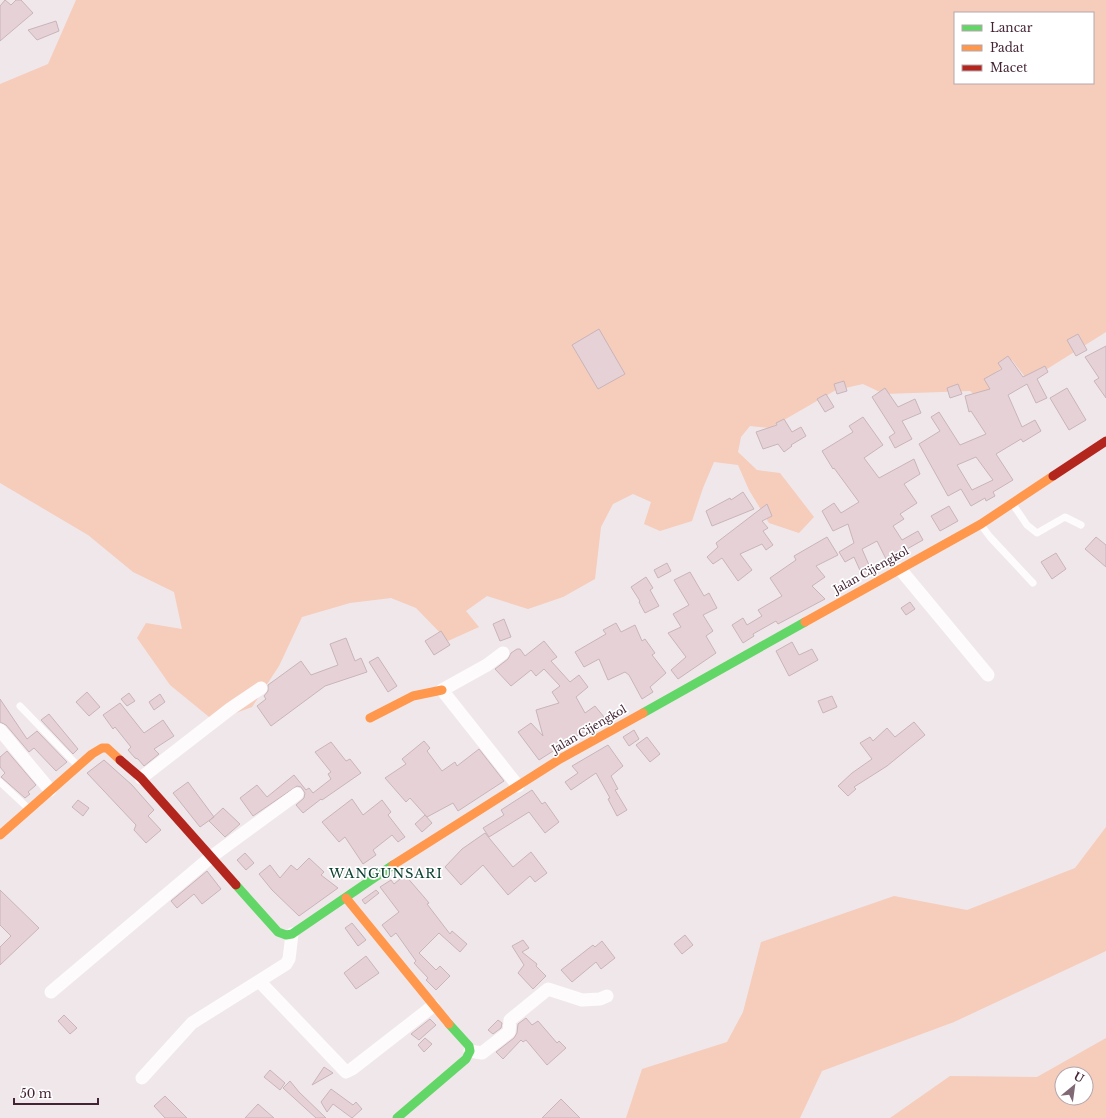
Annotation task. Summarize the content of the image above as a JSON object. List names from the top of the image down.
{
  "streets": {
    "street": ["Jalan Cijengkol"]
  },
  "districts": ["WANGUNSARI"],
  "legend": ["Lancar", "Padat", "Macet"],
  "scale_bar": "50 m",
  "north": "top right"
}
